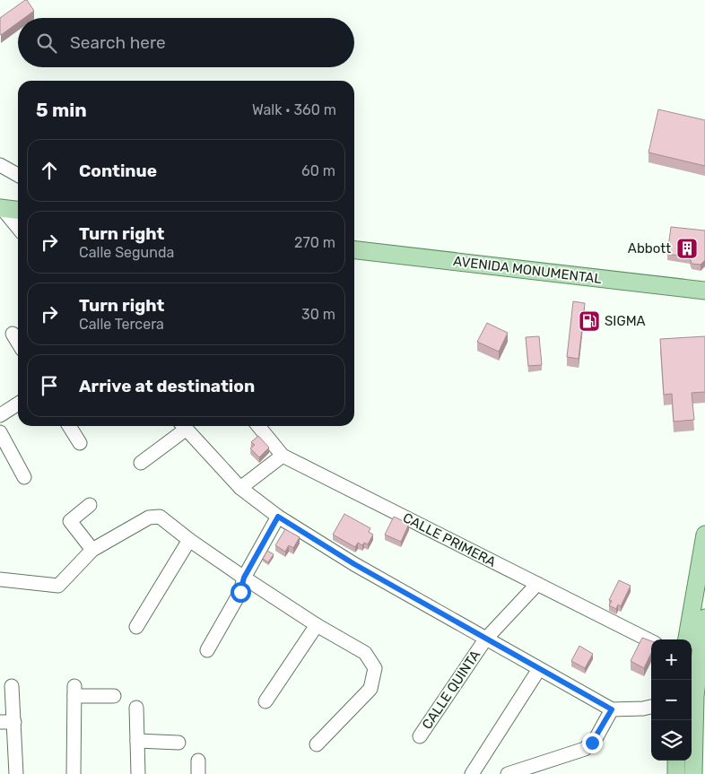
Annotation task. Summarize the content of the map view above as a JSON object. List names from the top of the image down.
{
  "streets": {
    "main road": ["AVENIDA MONUMENTAL"],
    "street": ["CALLE PRIMERA", "CALLE QUINTA"]
  },
  "crossings": [
    ["CALLE PRIMERA", "CALLE QUINTA"]
  ],
  "places": {
    "building": ["Abbott"],
    "fuel station": ["SIGMA"]
  },
  "page": {
    "search": "Search here",
    "heading": ["5 min", "Walk · 360 m"],
    "list": [
      ["Continue", "60 m"],
      ["Turn right", "Calle Segunda", "270 m"],
      ["Turn right", "Calle Tercera", "30 m"],
      "Arrive at destination"
    ],
    "map_buttons": ["+", "−"]
  }
}
